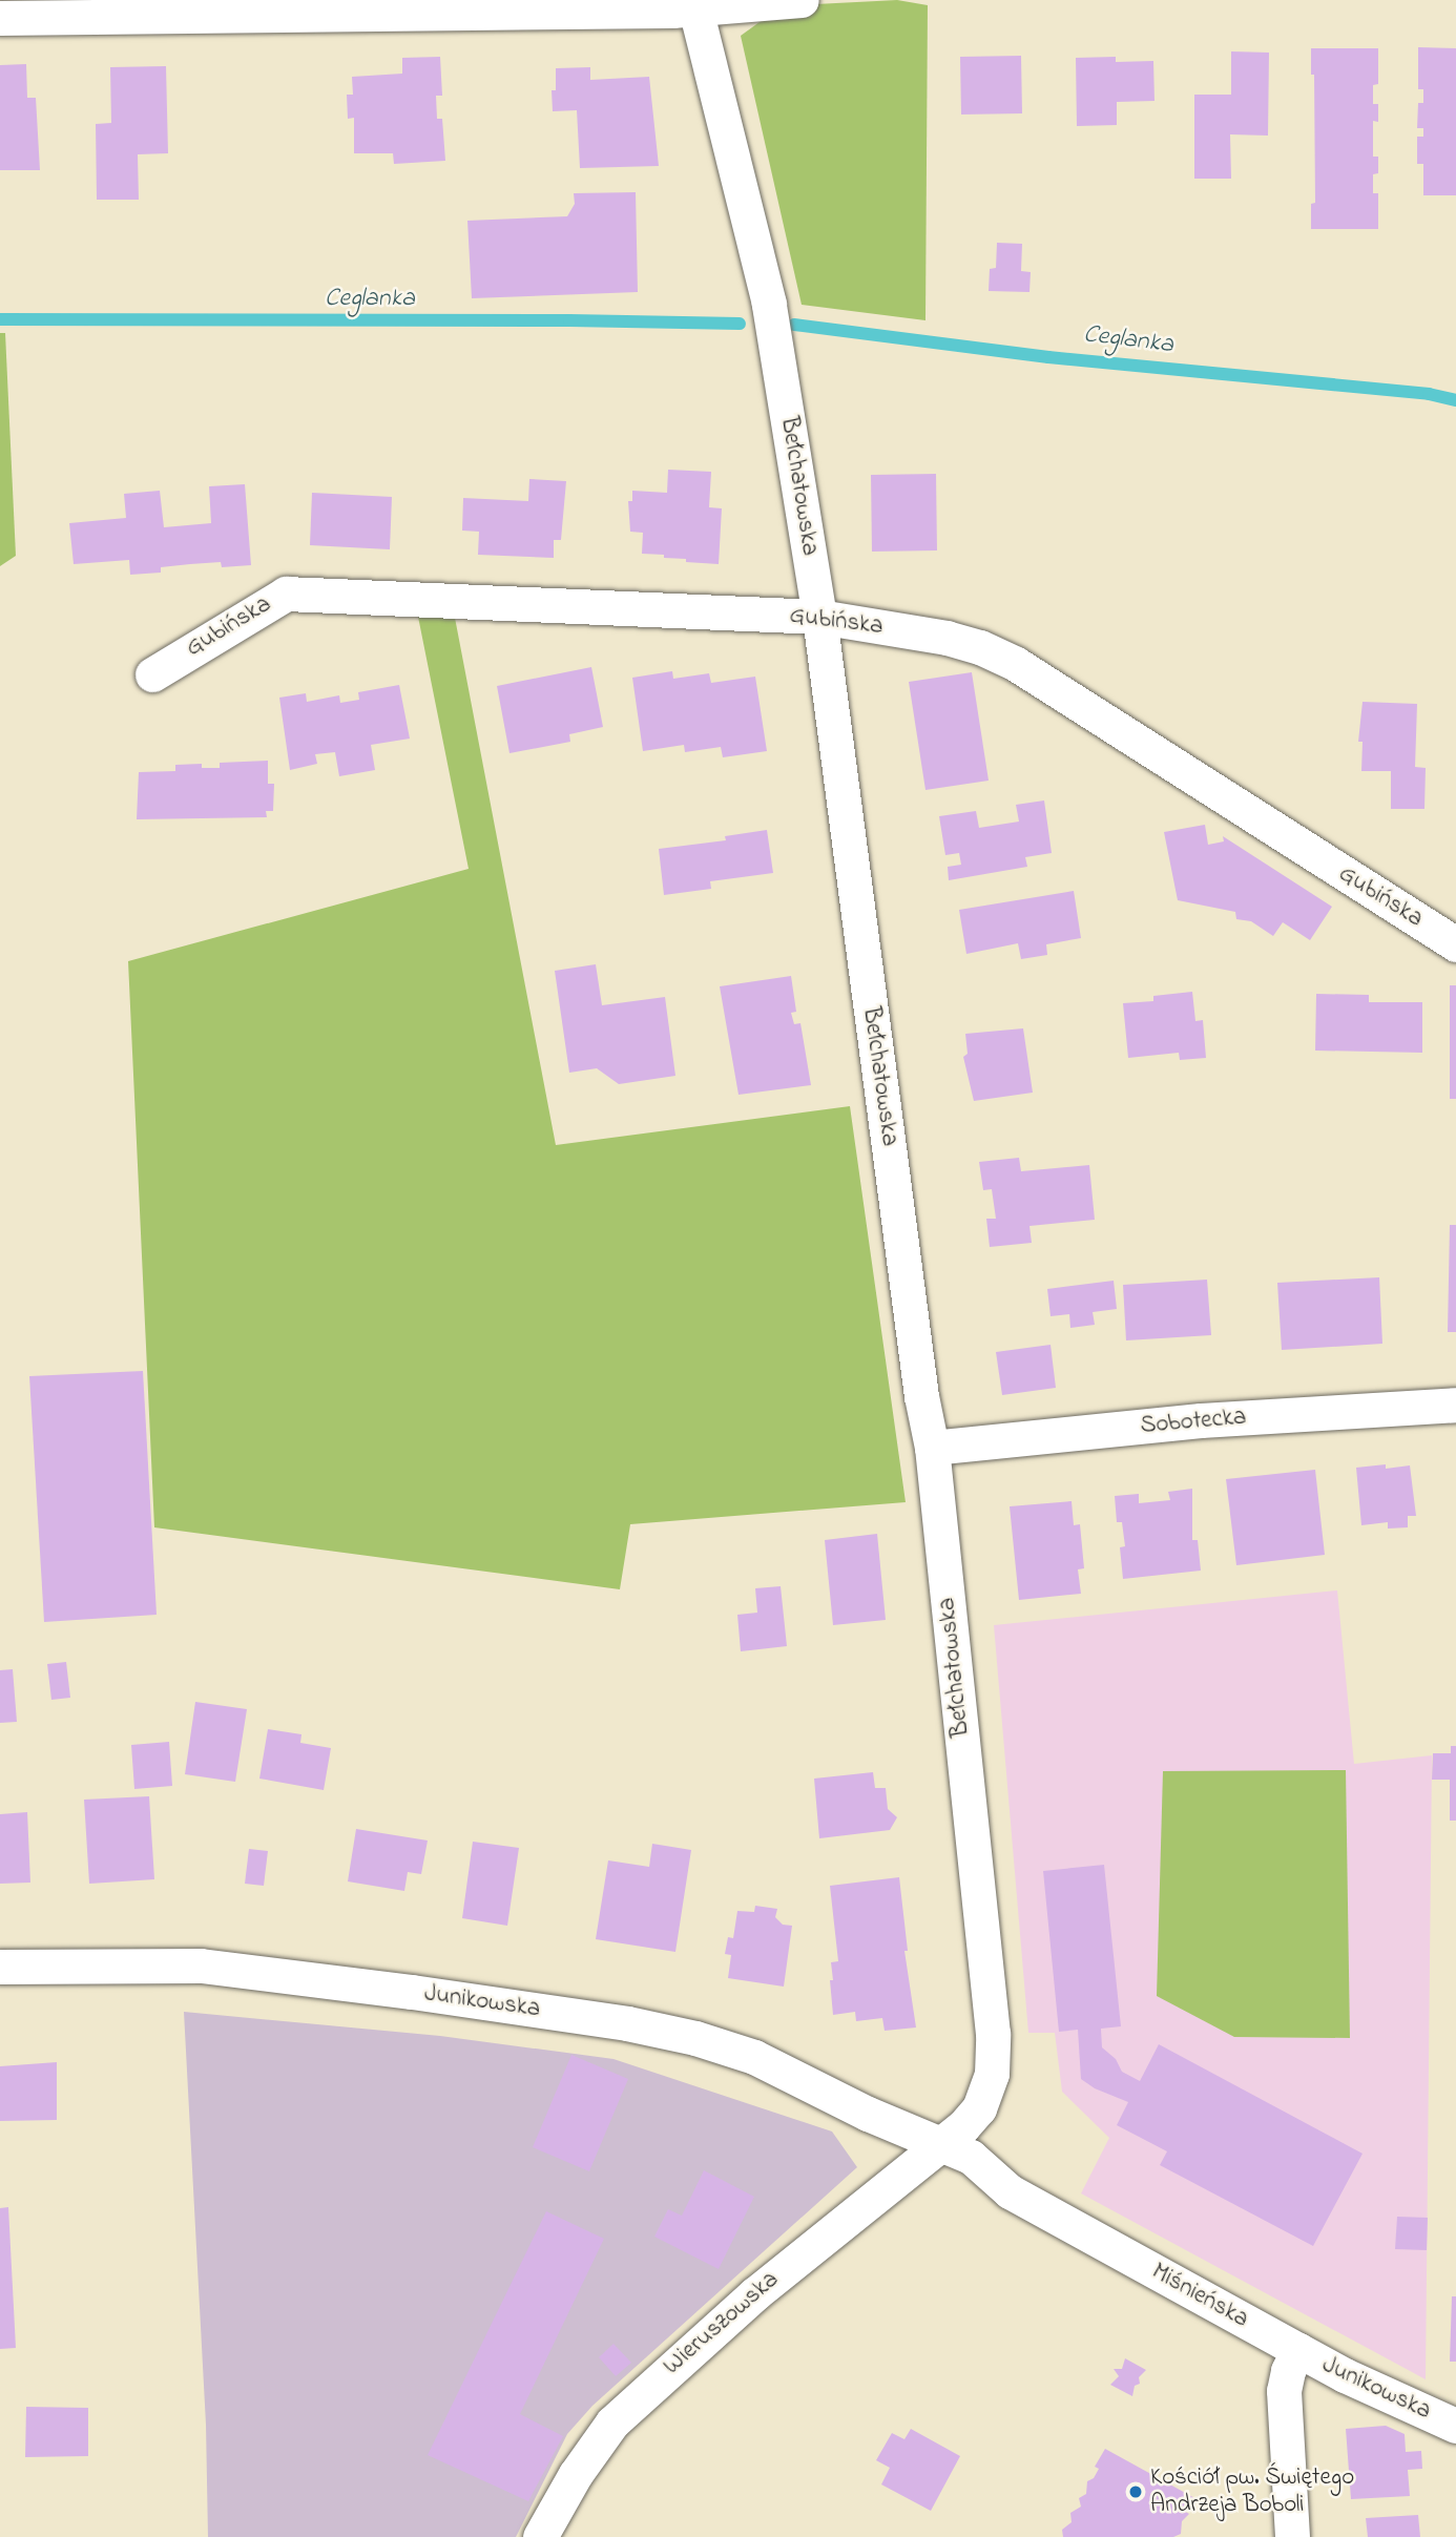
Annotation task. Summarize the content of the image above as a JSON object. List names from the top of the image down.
{
  "streets": {
    "street": [
      "Bełchatowska",
      "Gubińska",
      "Sobotecka",
      "Junikowska",
      "Miśnieńska",
      "Wieruszowska"
    ]
  },
  "crossings": [
    ["Bełchatowska", "Gubińska"],
    ["Bełchatowska", "Sobotecka"],
    ["Bełchatowska", "Junikowska"],
    ["Bełchatowska", "Miśnieńska"],
    ["Bełchatowska", "Wieruszowska"],
    ["Junikowska", "Miśnieńska"],
    ["Junikowska", "Wieruszowska"],
    ["Miśnieńska", "Wieruszowska"]
  ],
  "water": ["Ceglanka"],
  "places": ["Kościół pw. Świętego Andrzeja Boboli"]
}
